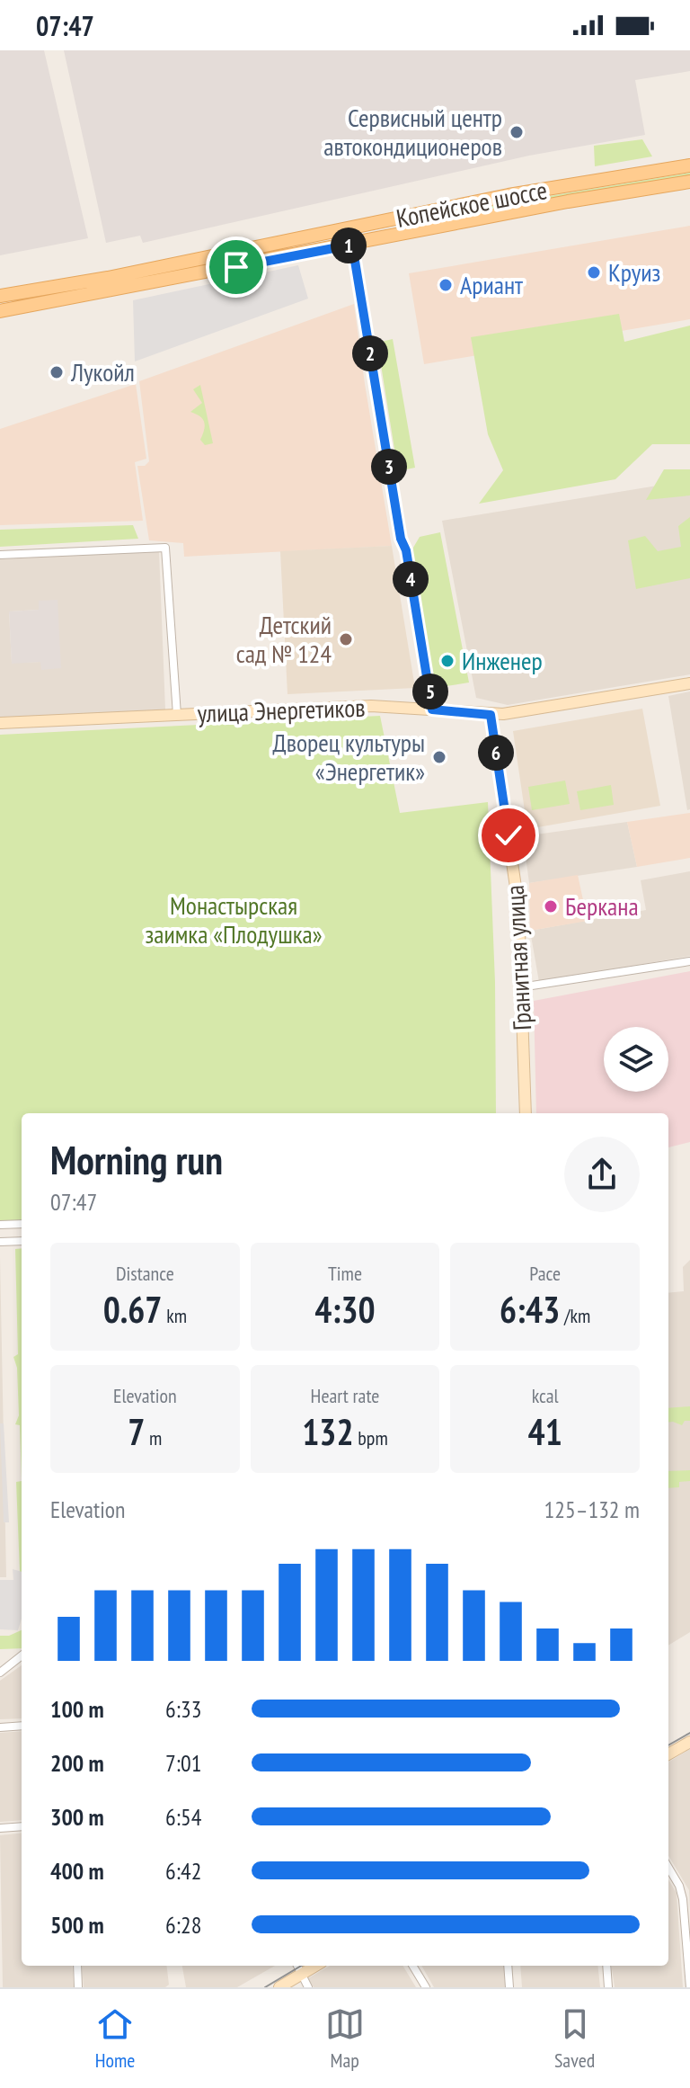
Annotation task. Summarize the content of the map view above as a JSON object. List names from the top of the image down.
{
  "streets": {
    "main road": ["Копейское шоссе"],
    "street": ["улица Энергетиков", "Гранитная улица"]
  },
  "crossings": [
    ["улица Энергетиков", "Гранитная улица"]
  ],
  "parks": ["Монастырская заимка «Плодушка»"],
  "places": [
    "Сервисный центр автокондиционеров",
    "Круиз",
    "Ариант",
    "Лукойл",
    "Детский сад № 124",
    "Инженер",
    "Дворец культуры «Энергетик»",
    "Беркана"
  ],
  "page": {
    "status": "07:47",
    "pins": [
      "1",
      "2",
      "3",
      "4",
      "5",
      "6"
    ],
    "heading": ["Morning run", "07:47"],
    "stats": [
      ["Distance", "0.67 km"],
      ["Time", "4:30"],
      ["Pace", "6:43 /km"],
      ["Elevation", "7 m"],
      ["Heart rate", "132 bpm"],
      ["kcal", "41"]
    ],
    "chart": ["Elevation", "125–132 m"],
    "list": [
      {
        "name": "100 m",
        "note": "6:33"
      },
      {
        "name": "200 m",
        "note": "7:01"
      },
      {
        "name": "300 m",
        "note": "6:54"
      },
      {
        "name": "400 m",
        "note": "6:42"
      },
      {
        "name": "500 m",
        "note": "6:28"
      }
    ],
    "tabs": ["Home", "Map", "Saved"]
  }
}
